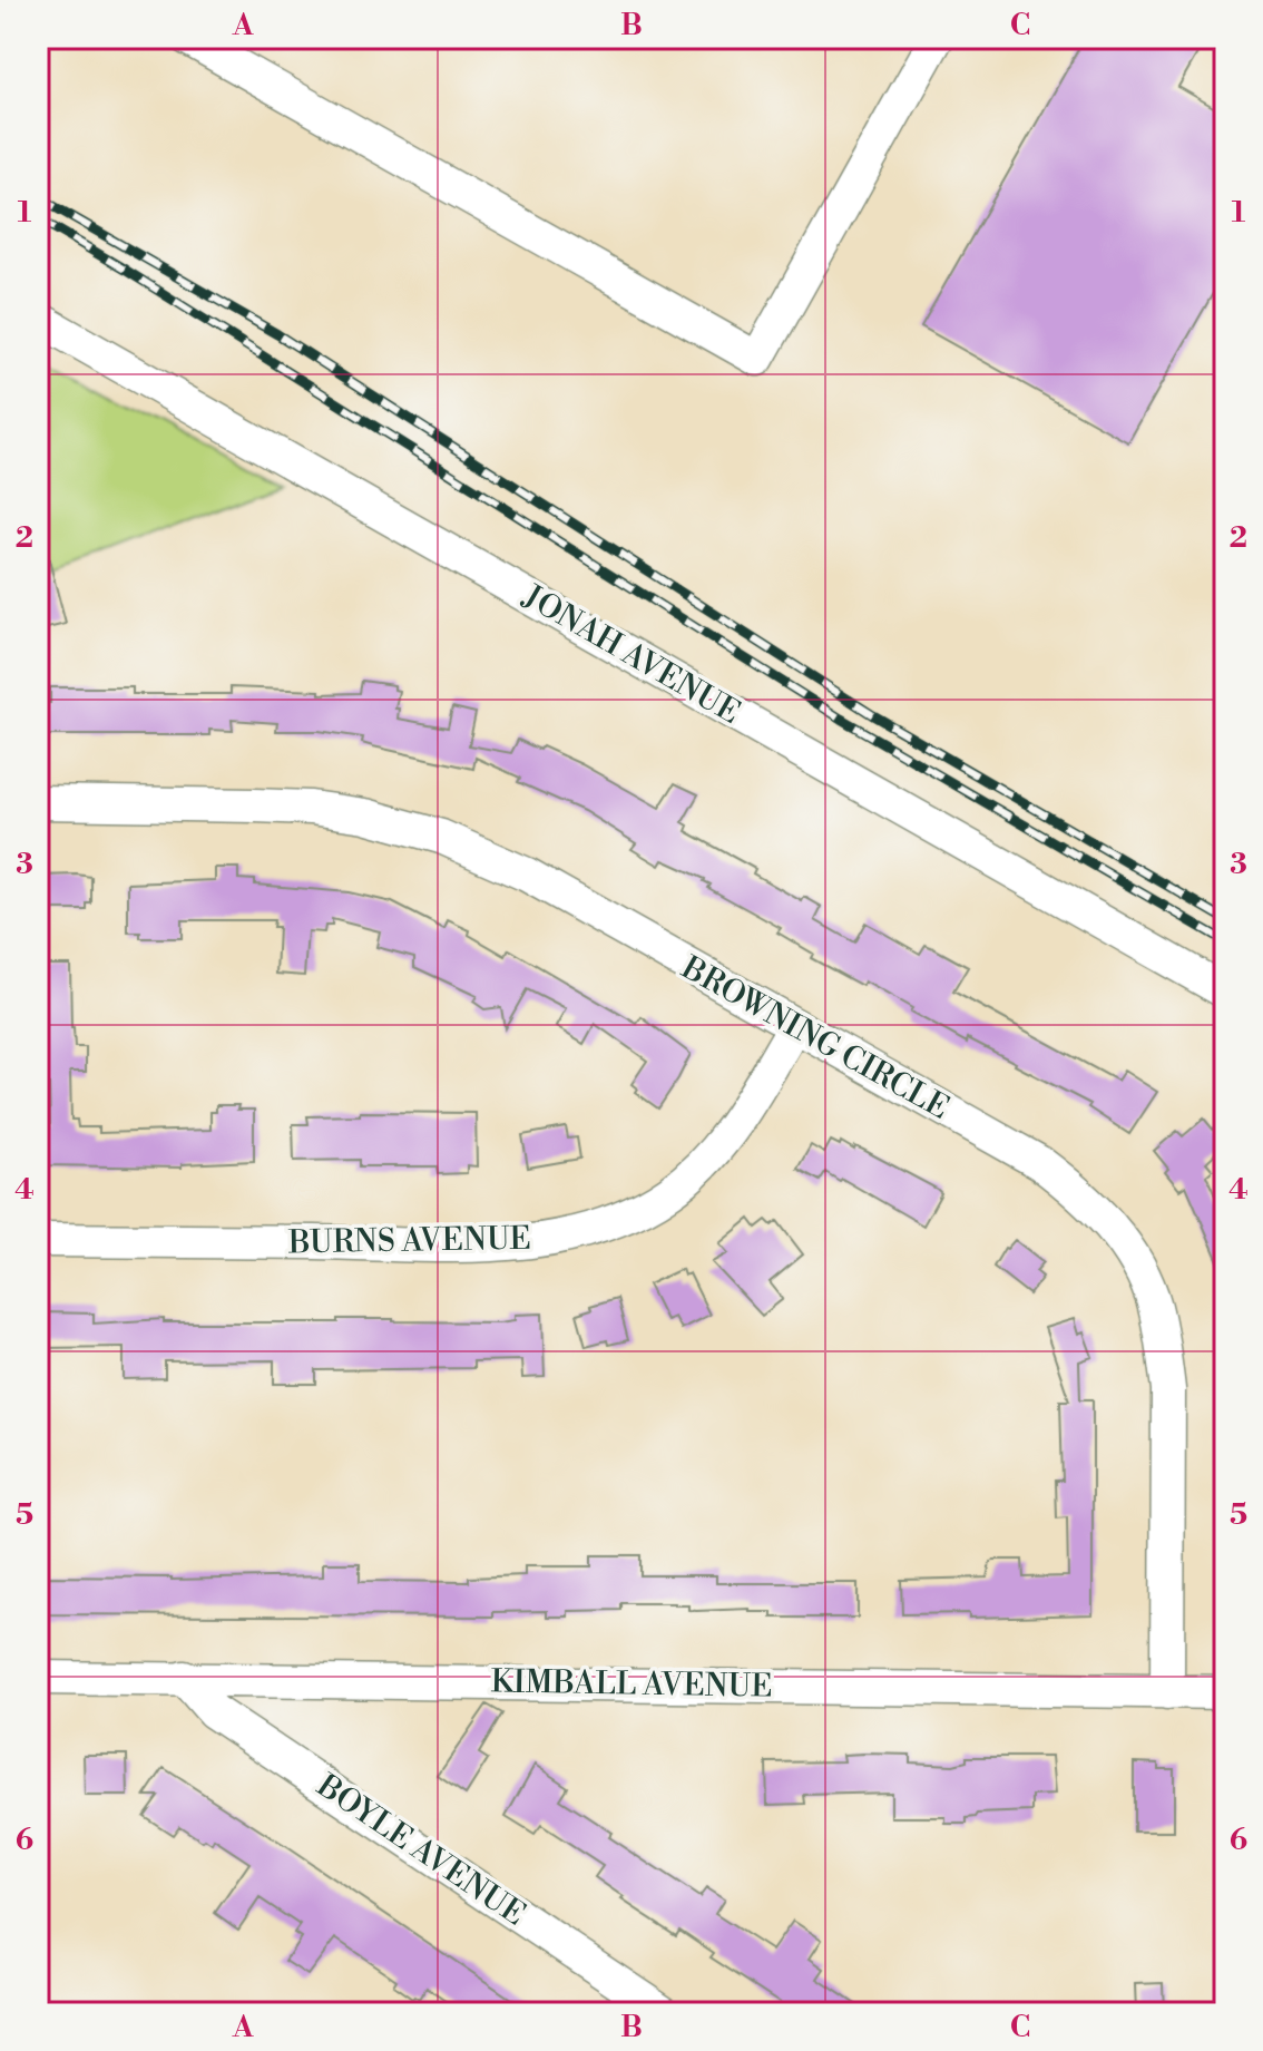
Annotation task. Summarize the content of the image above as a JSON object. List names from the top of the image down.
{
  "streets": {
    "street": [
      "JONAH AVENUE",
      "BROWNING CIRCLE",
      "BURNS AVENUE",
      "KIMBALL AVENUE",
      "BOYLE AVENUE"
    ]
  },
  "crossings": [
    ["BROWNING CIRCLE", "BURNS AVENUE"],
    ["BROWNING CIRCLE", "KIMBALL AVENUE"],
    ["KIMBALL AVENUE", "BOYLE AVENUE"]
  ],
  "grid": {
    "columns": ["A", "B", "C"],
    "rows": [
      "1",
      "2",
      "3",
      "4",
      "5",
      "6"
    ]
  }
}
